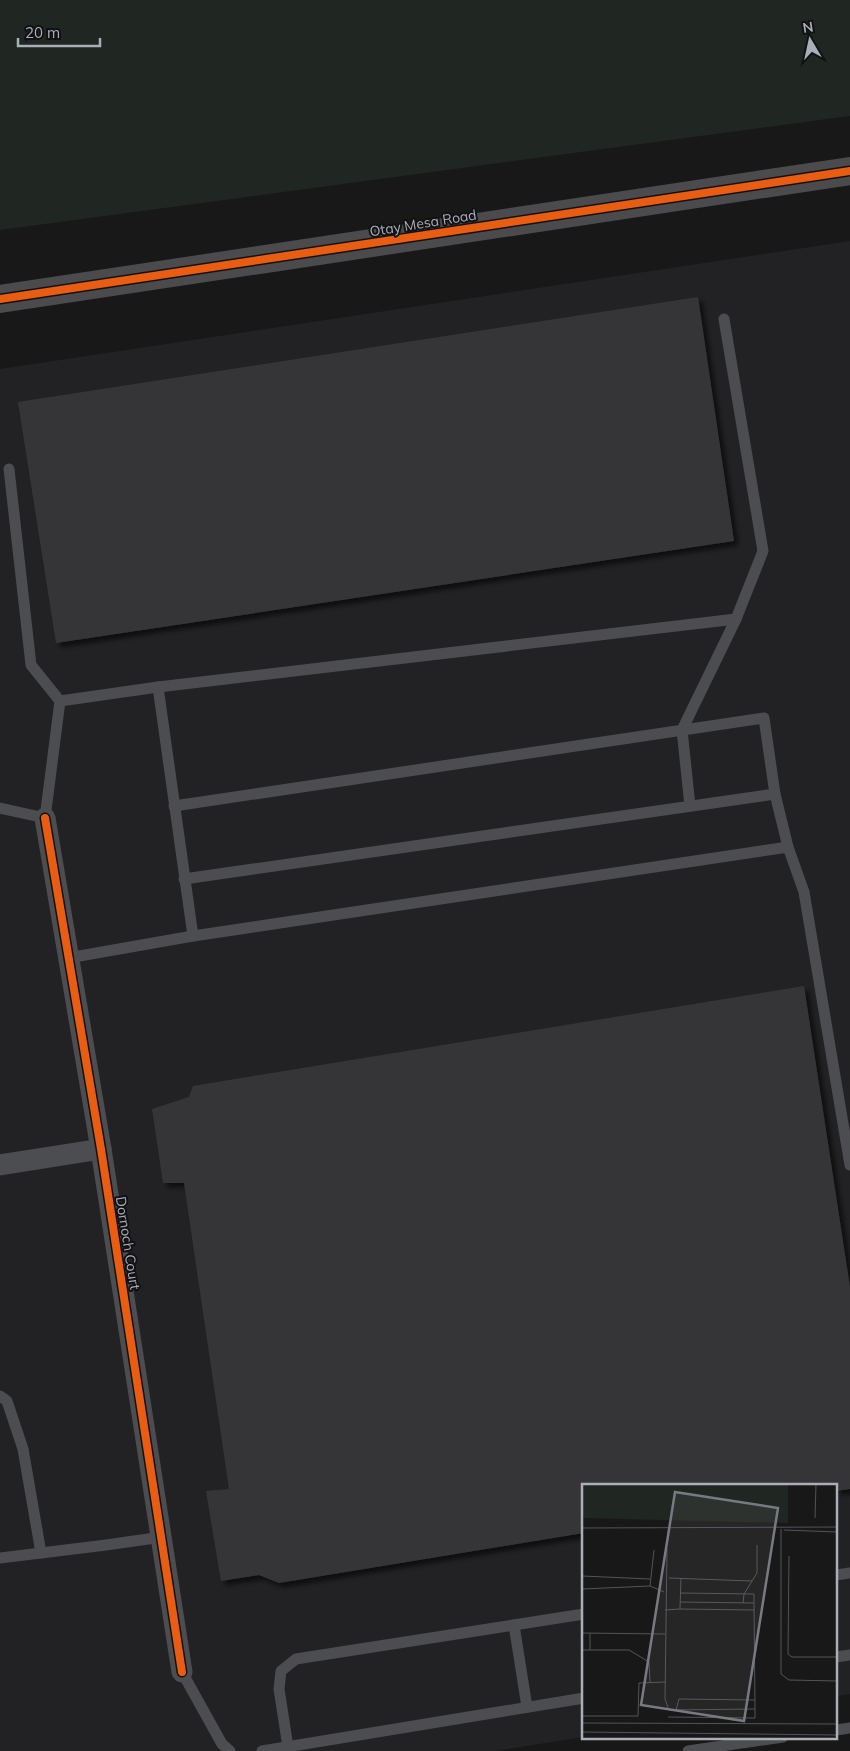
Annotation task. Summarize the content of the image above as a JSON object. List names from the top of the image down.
{
  "streets": {
    "main road": ["Otay Mesa Road"],
    "street": ["Dornoch Court"]
  },
  "scale_bar": "20 m",
  "north": "top"
}
